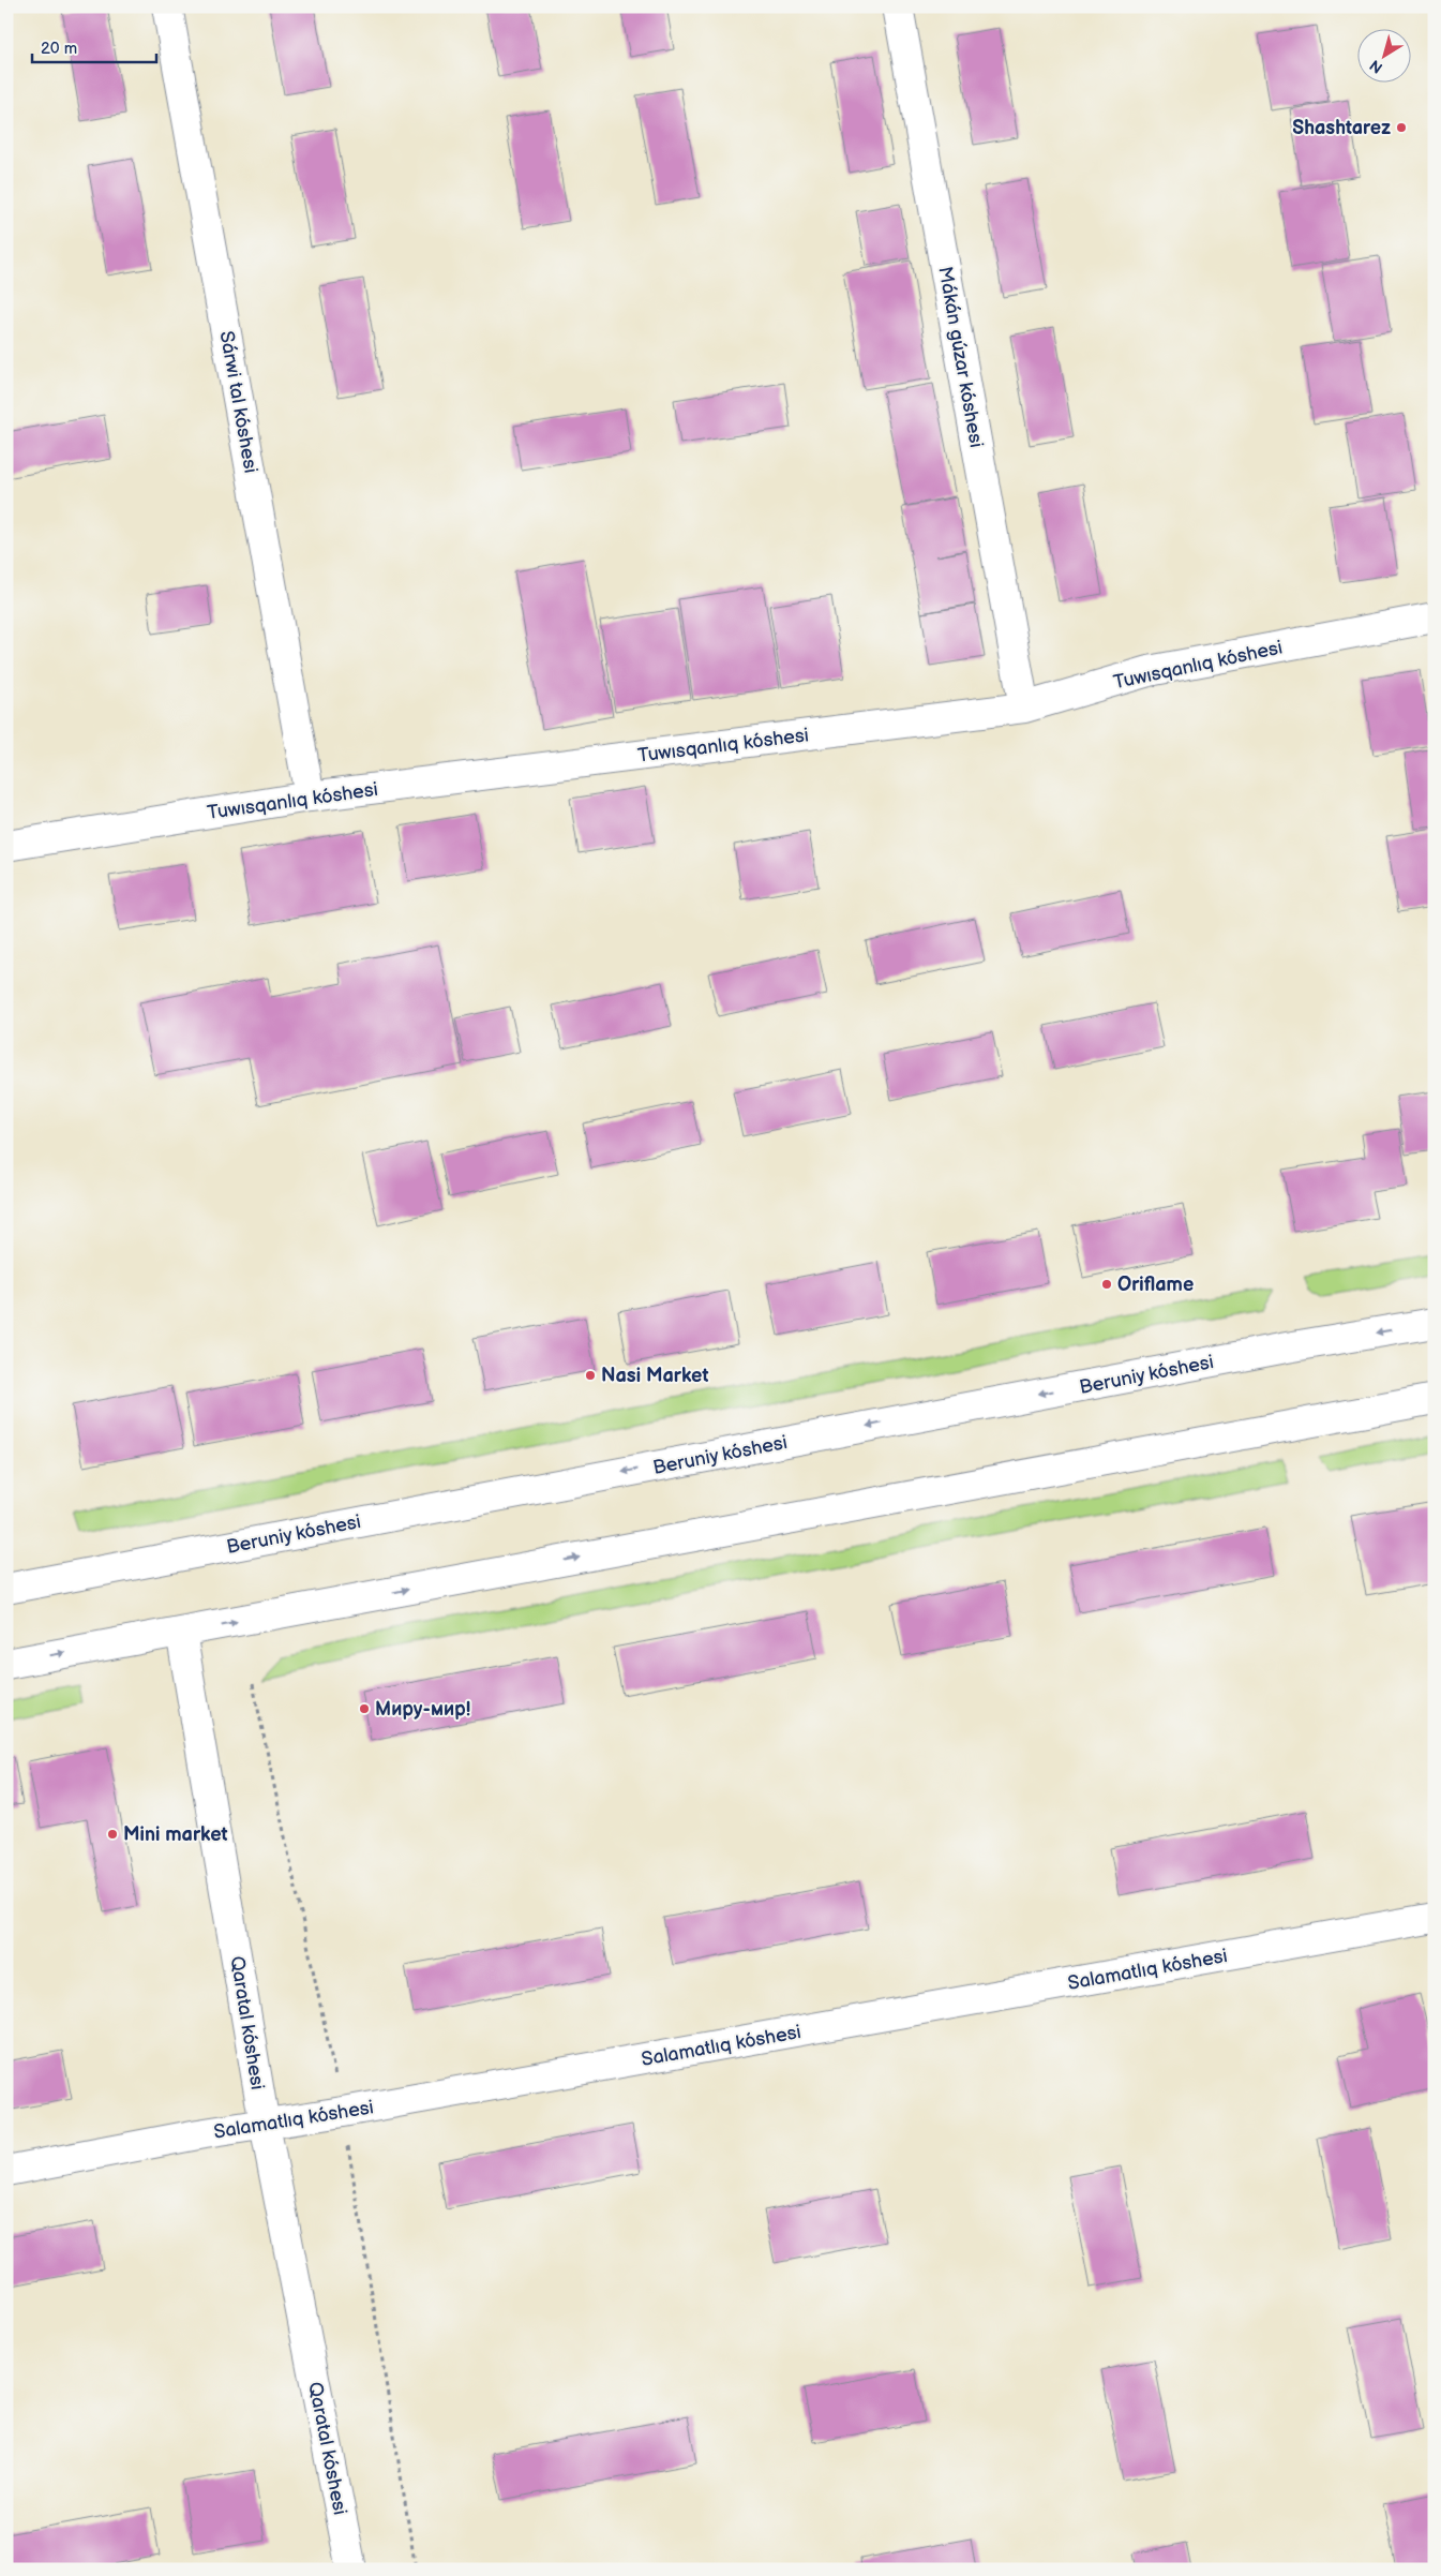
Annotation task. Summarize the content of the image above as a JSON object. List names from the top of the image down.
{
  "streets": {
    "street": [
      "Mákán gúzar kóshesi",
      "Sárwi tal kóshesi",
      "Tuwısqanlıq kóshesi",
      "Beruniy kóshesi",
      "Salamatlıq kóshesi",
      "Qaratal kóshesi"
    ]
  },
  "crossings": [
    ["Mákán gúzar kóshesi", "Tuwısqanlıq kóshesi"],
    ["Sárwi tal kóshesi", "Tuwısqanlıq kóshesi"],
    ["Salamatlıq kóshesi", "Qaratal kóshesi"]
  ],
  "places": [
    "Shashtarez",
    "Oriflame",
    "Nasi Market",
    "Миру-мир!",
    "Mini market"
  ],
  "scale_bar": "20 m",
  "north": "bottom left"
}
